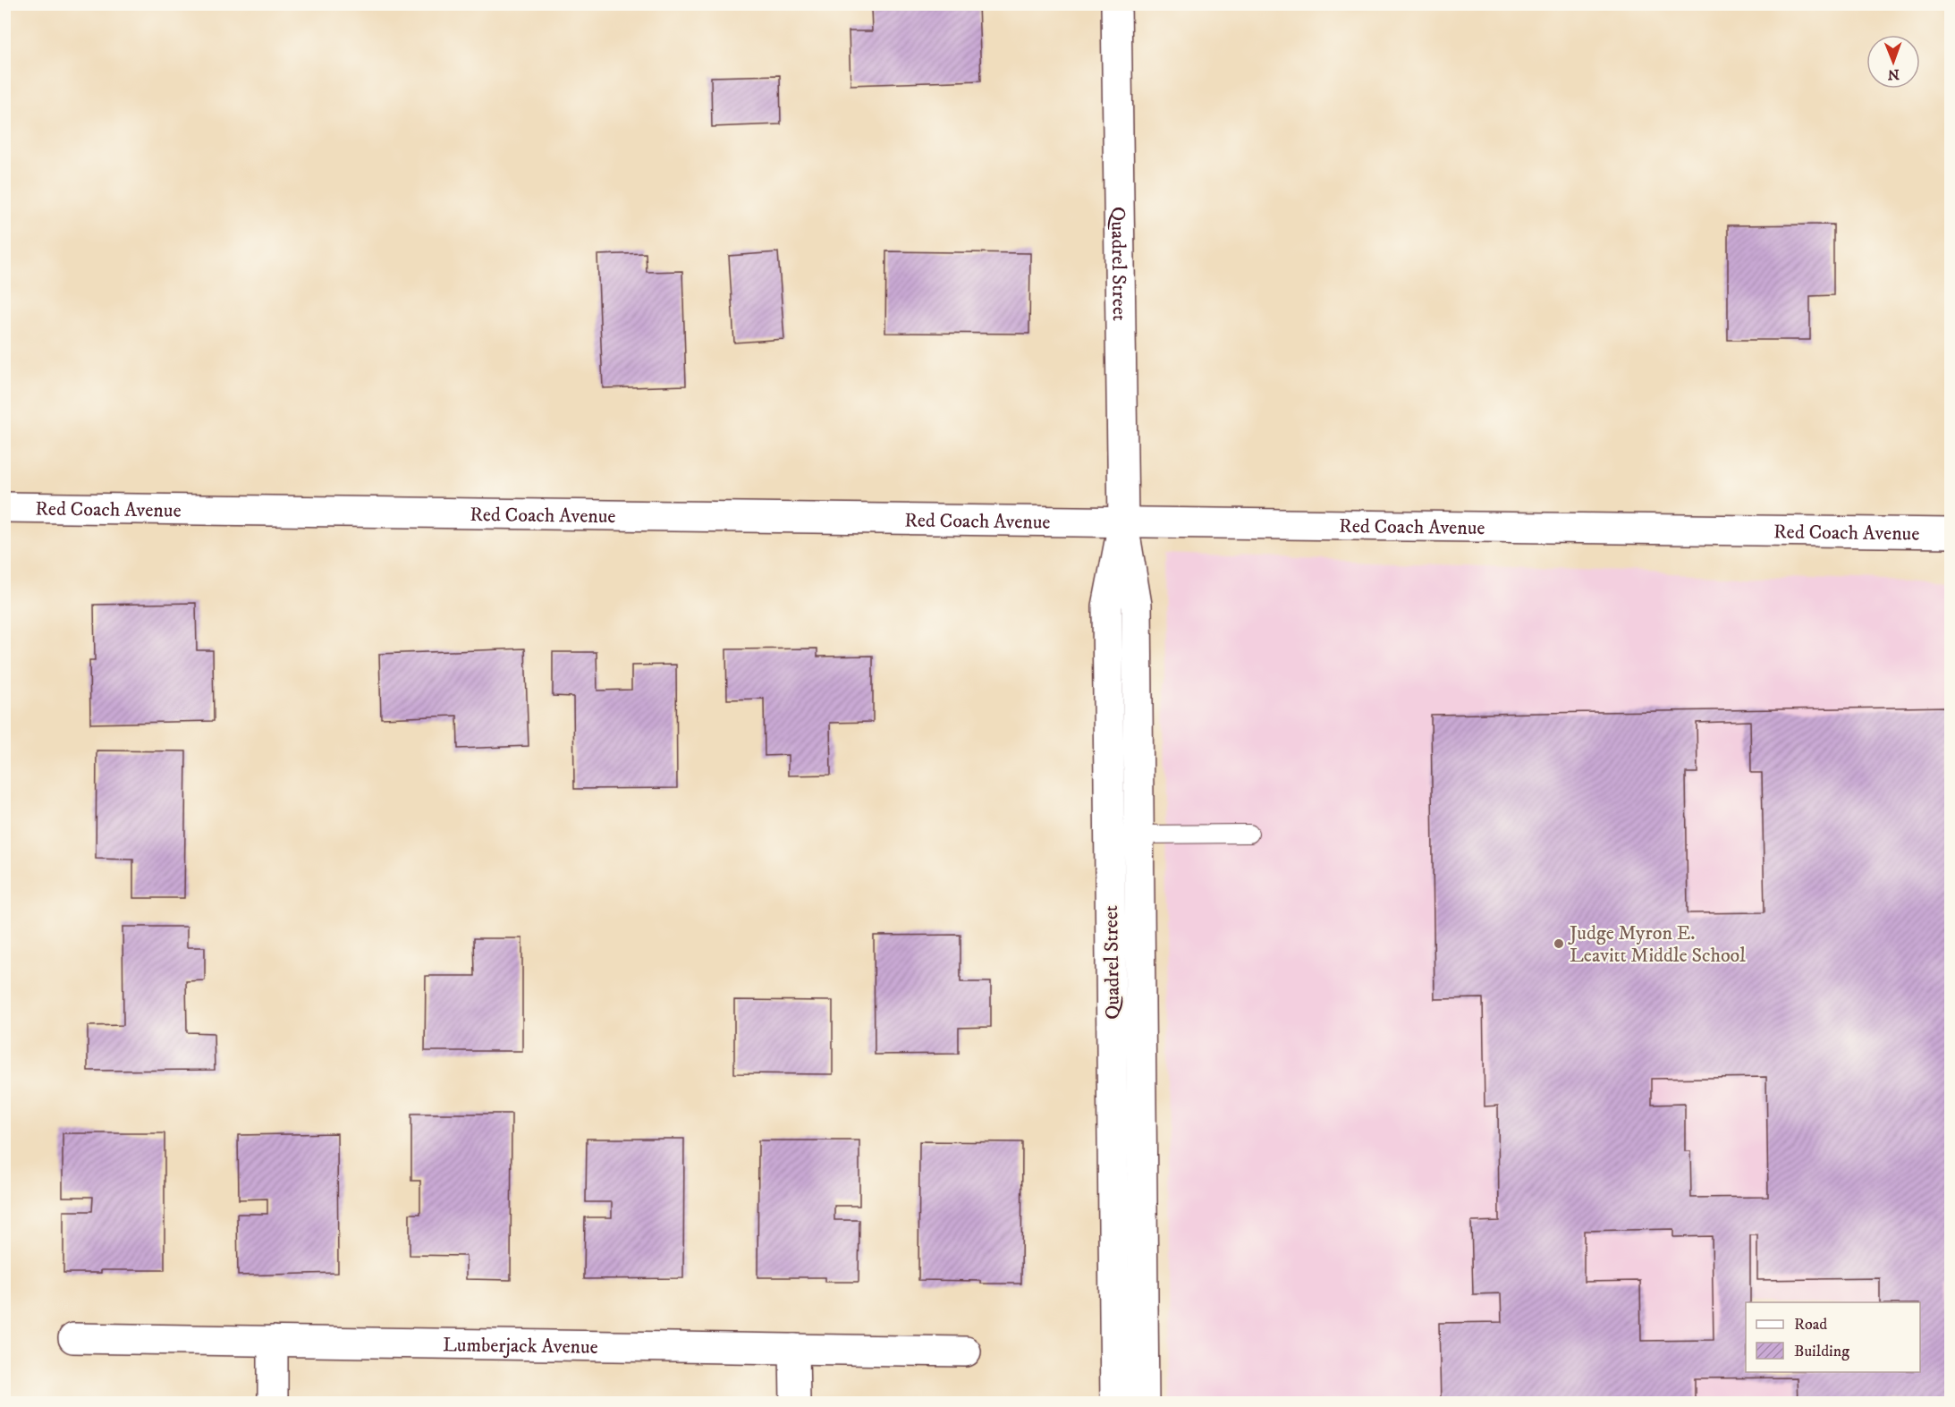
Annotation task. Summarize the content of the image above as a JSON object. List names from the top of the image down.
{
  "streets": {
    "street": ["Quadrel Street", "Red Coach Avenue", "Lumberjack Avenue"]
  },
  "crossings": [
    ["Quadrel Street", "Red Coach Avenue"]
  ],
  "places": ["Judge Myron E. Leavitt Middle School"],
  "legend": ["Road", "Building"],
  "north": "bottom"
}
